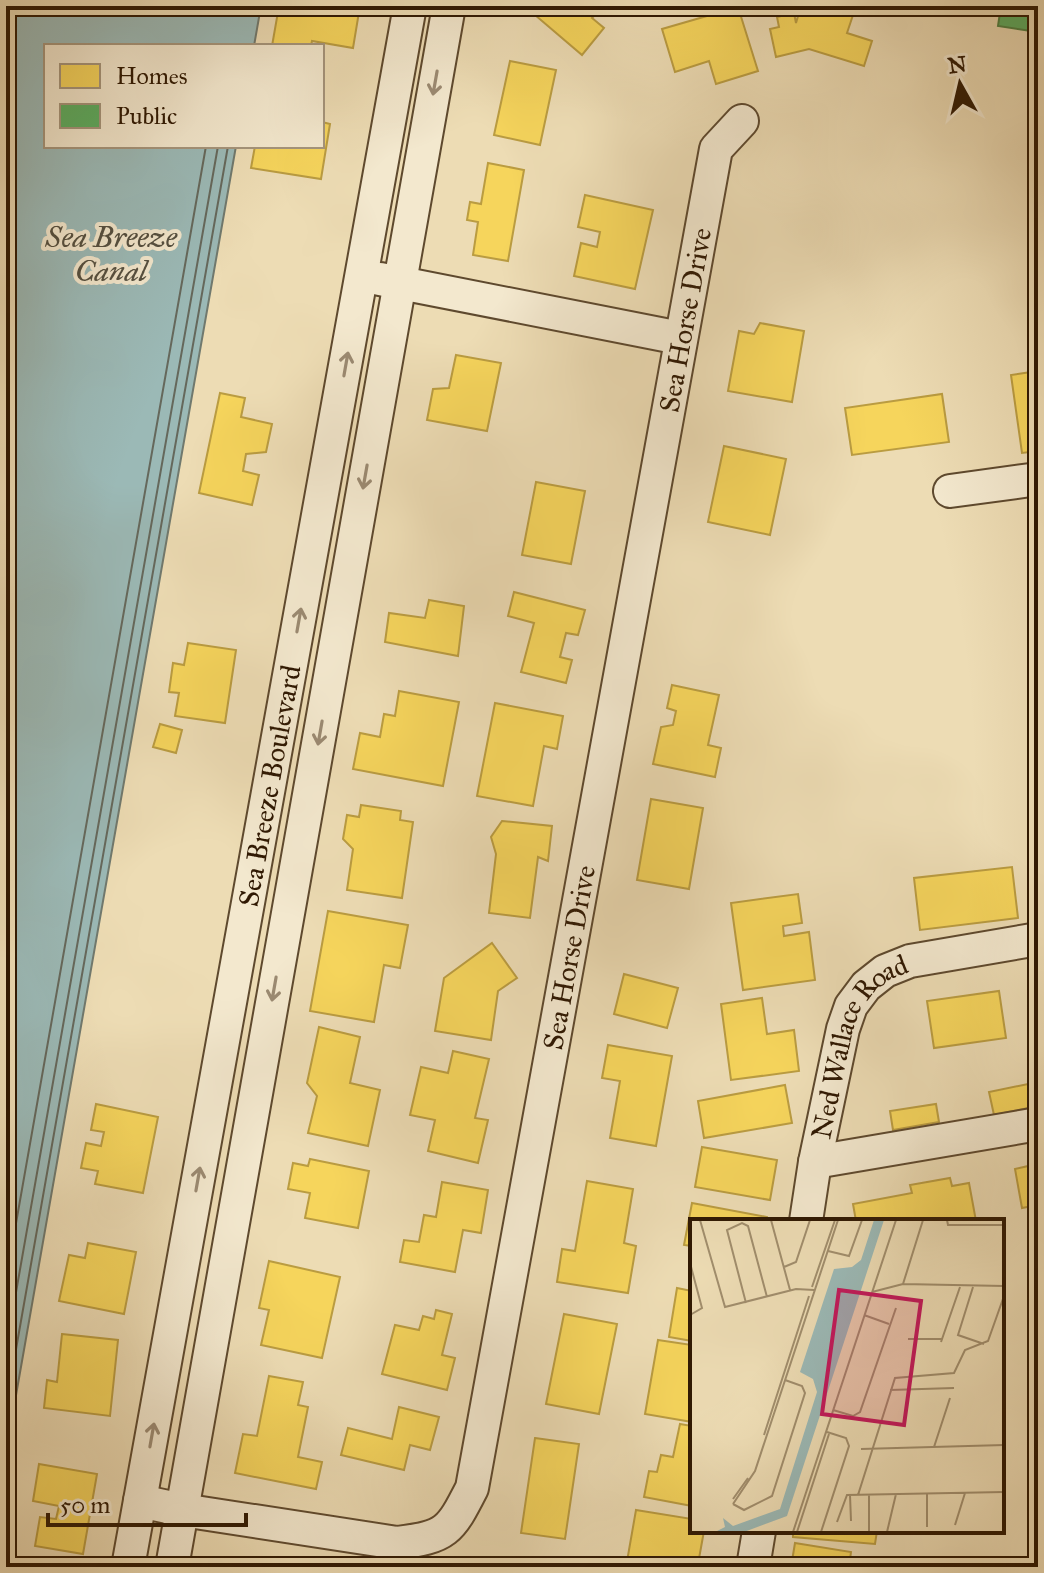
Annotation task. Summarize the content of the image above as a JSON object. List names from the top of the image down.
{
  "streets": {
    "street": ["Sea Horse Drive", "Sea Breeze Boulevard", "Ned Wallace Road"]
  },
  "crossings": [
    ["Sea Horse Drive", "Sea Breeze Boulevard"]
  ],
  "water": ["Sea Breeze Canal"],
  "legend": ["Homes", "Public"],
  "scale_bar": "50 m",
  "north": "top"
}
